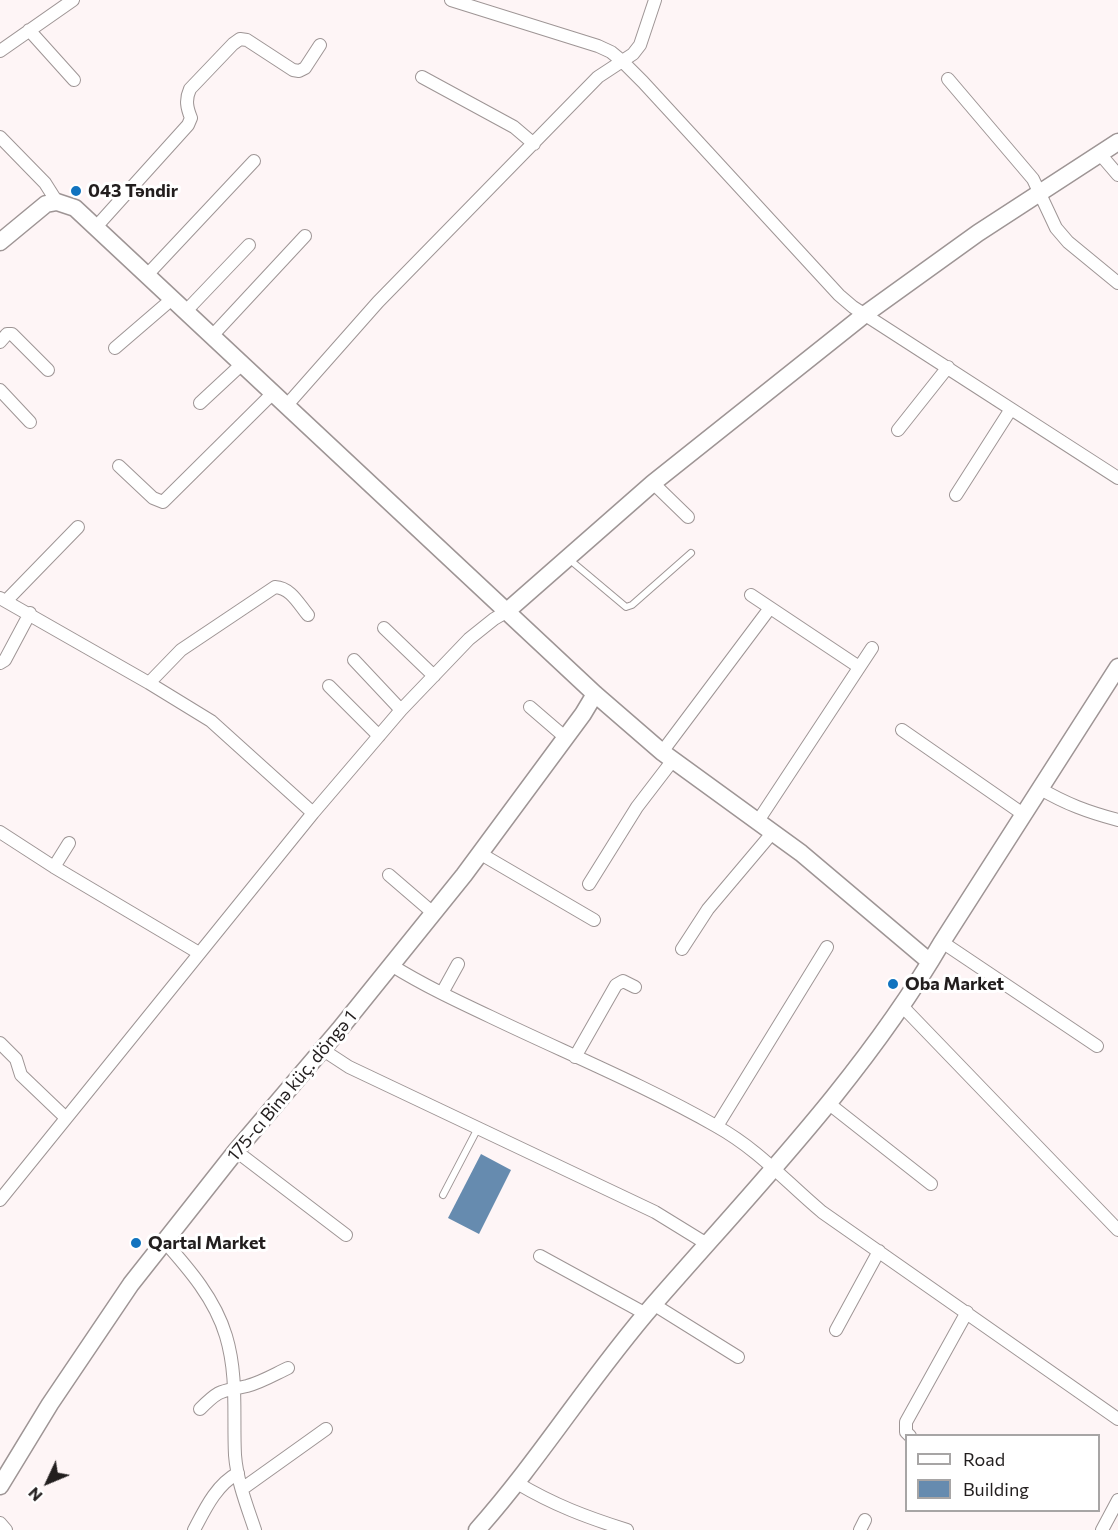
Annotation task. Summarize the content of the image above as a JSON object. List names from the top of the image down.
{
  "streets": {
    "street": ["175-cı Binə küç. döngə 1"]
  },
  "places": ["043 Təndir", "Oba Market", "Qartal Market"],
  "legend": ["Road", "Building"],
  "north": "bottom left"
}
